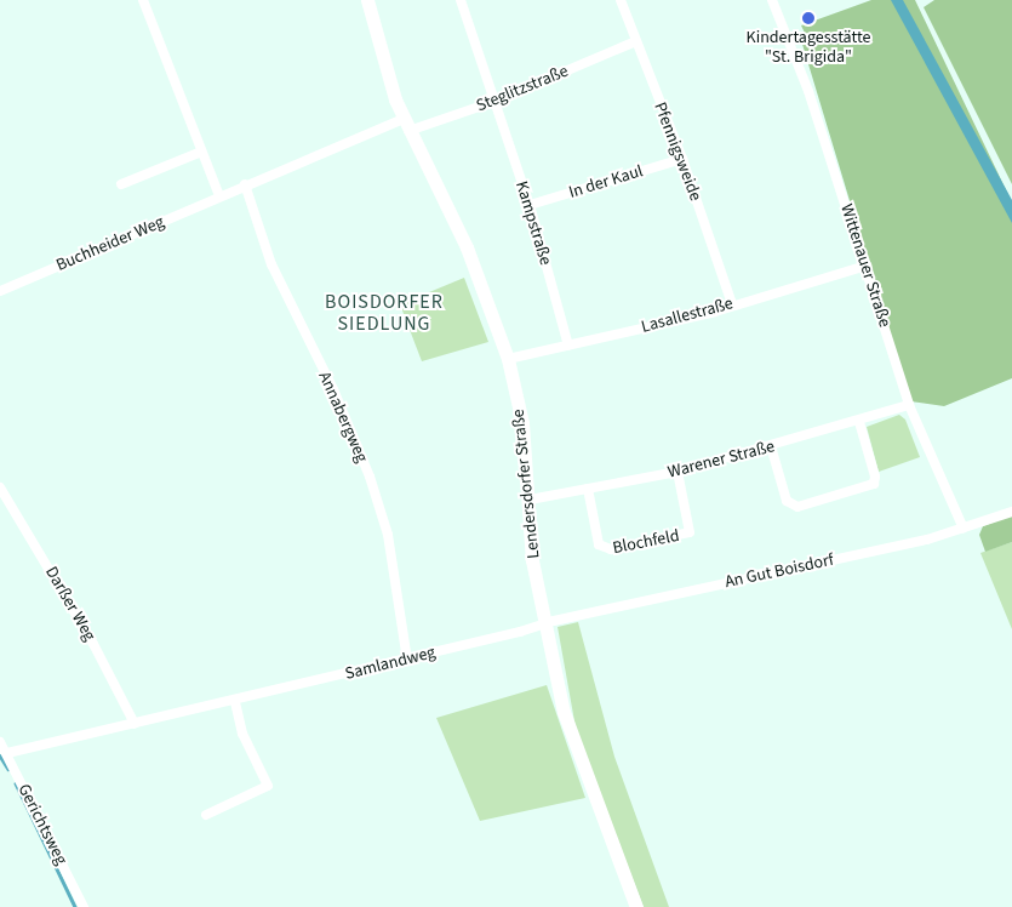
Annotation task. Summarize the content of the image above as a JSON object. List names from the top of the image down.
{
  "streets": {
    "street": [
      "Steglitzstraße",
      "Pfennigsweide",
      "In der Kaul",
      "Kampstraße",
      "Buchheider Weg",
      "Wittenauer Straße",
      "Lasallestraße",
      "Annabergweg",
      "Warener Straße",
      "Lendersdorfer Straße",
      "Blochfeld",
      "An Gut Boisdorf",
      "Darßer Weg",
      "Samlandweg",
      "Gerichtsweg"
    ]
  },
  "crossings": [
    ["Steglitzstraße", "Pfennigsweide"],
    ["Steglitzstraße", "Kampstraße"],
    ["Steglitzstraße", "Buchheider Weg"],
    ["Steglitzstraße", "Lendersdorfer Straße"],
    ["Pfennigsweide", "In der Kaul"],
    ["Pfennigsweide", "Lasallestraße"],
    ["In der Kaul", "Kampstraße"],
    ["Kampstraße", "Lasallestraße"],
    ["Buchheider Weg", "Annabergweg"],
    ["Buchheider Weg", "Lendersdorfer Straße"],
    ["Wittenauer Straße", "Lasallestraße"],
    ["Wittenauer Straße", "Warener Straße"],
    ["Wittenauer Straße", "An Gut Boisdorf"],
    ["Lasallestraße", "Lendersdorfer Straße"],
    ["Annabergweg", "Samlandweg"],
    ["Warener Straße", "Lendersdorfer Straße"],
    ["Warener Straße", "Blochfeld"],
    ["Lendersdorfer Straße", "An Gut Boisdorf"],
    ["Lendersdorfer Straße", "Samlandweg"],
    ["An Gut Boisdorf", "Samlandweg"],
    ["Darßer Weg", "Samlandweg"],
    ["Samlandweg", "Gerichtsweg"]
  ],
  "districts": ["BOISDORFER SIEDLUNG"],
  "places": ["Kindertagesstätte \"St. Brigida\""]
}
